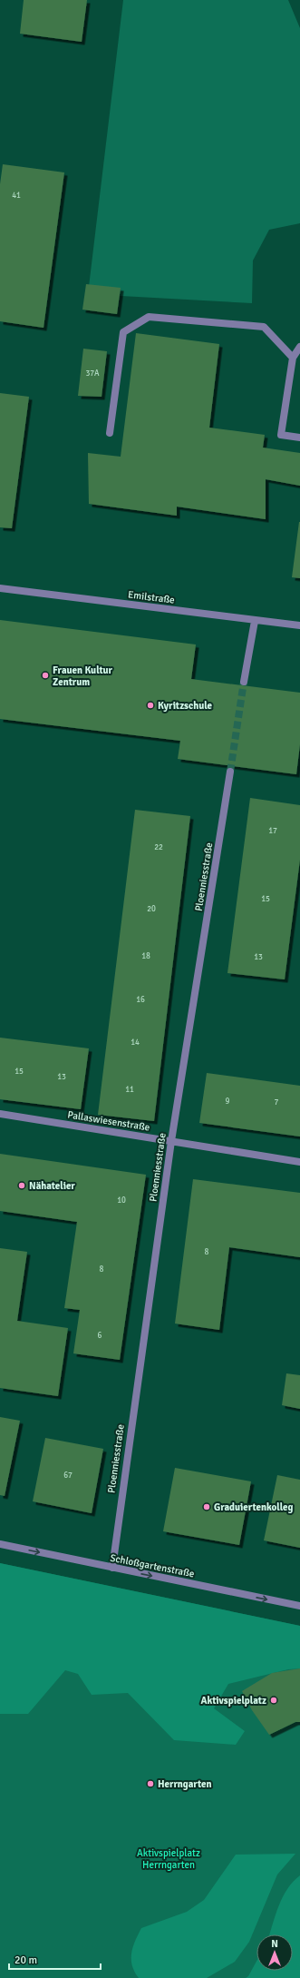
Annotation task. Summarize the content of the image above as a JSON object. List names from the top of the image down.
{
  "streets": {
    "street": [
      "Emilstraße",
      "Ploenniesstraße",
      "Pallaswiesenstraße",
      "Schloßgartenstraße"
    ]
  },
  "crossings": [
    ["Ploenniesstraße", "Pallaswiesenstraße"],
    ["Ploenniesstraße", "Schloßgartenstraße"]
  ],
  "one_way": ["Schloßgartenstraße"],
  "parks": ["Aktivspielplatz Herrngarten"],
  "places": [
    "Frauen Kultur Zentrum",
    "Kyritzschule",
    "Nähatelier",
    "Graduiertenkolleg",
    "Aktivspielplatz",
    "Herrngarten"
  ],
  "house_numbers": [
    "41",
    "37A",
    "17",
    "22",
    "15",
    "20",
    "18",
    "13",
    "16",
    "14",
    "15",
    "13",
    "11",
    "9",
    "7",
    "10",
    "8",
    "8",
    "6",
    "67"
  ],
  "scale_bar": "20 m",
  "north": "top"
}
